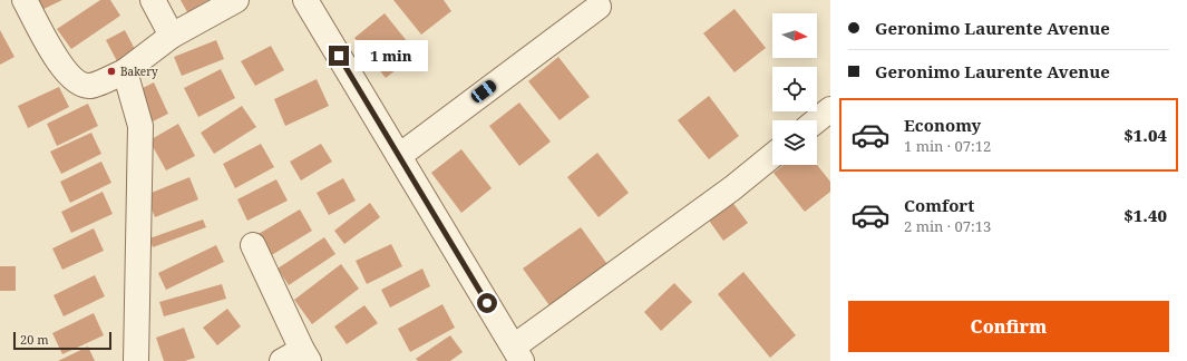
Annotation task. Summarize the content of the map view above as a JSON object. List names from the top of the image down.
{
  "places": ["Bakery"],
  "scale_bar": "20 m",
  "north": "right",
  "page": {
    "banner": ["Geronimo Laurente Avenue", "Geronimo Laurente Avenue"],
    "bubble": "1 min",
    "list": [
      {
        "name": "Economy",
        "note": "1 min · 07:12",
        "value": "$1.04"
      },
      {
        "name": "Comfort",
        "note": "2 min · 07:13",
        "value": "$1.40"
      }
    ],
    "buttons": "Confirm",
    "scale": "20 m"
  }
}
